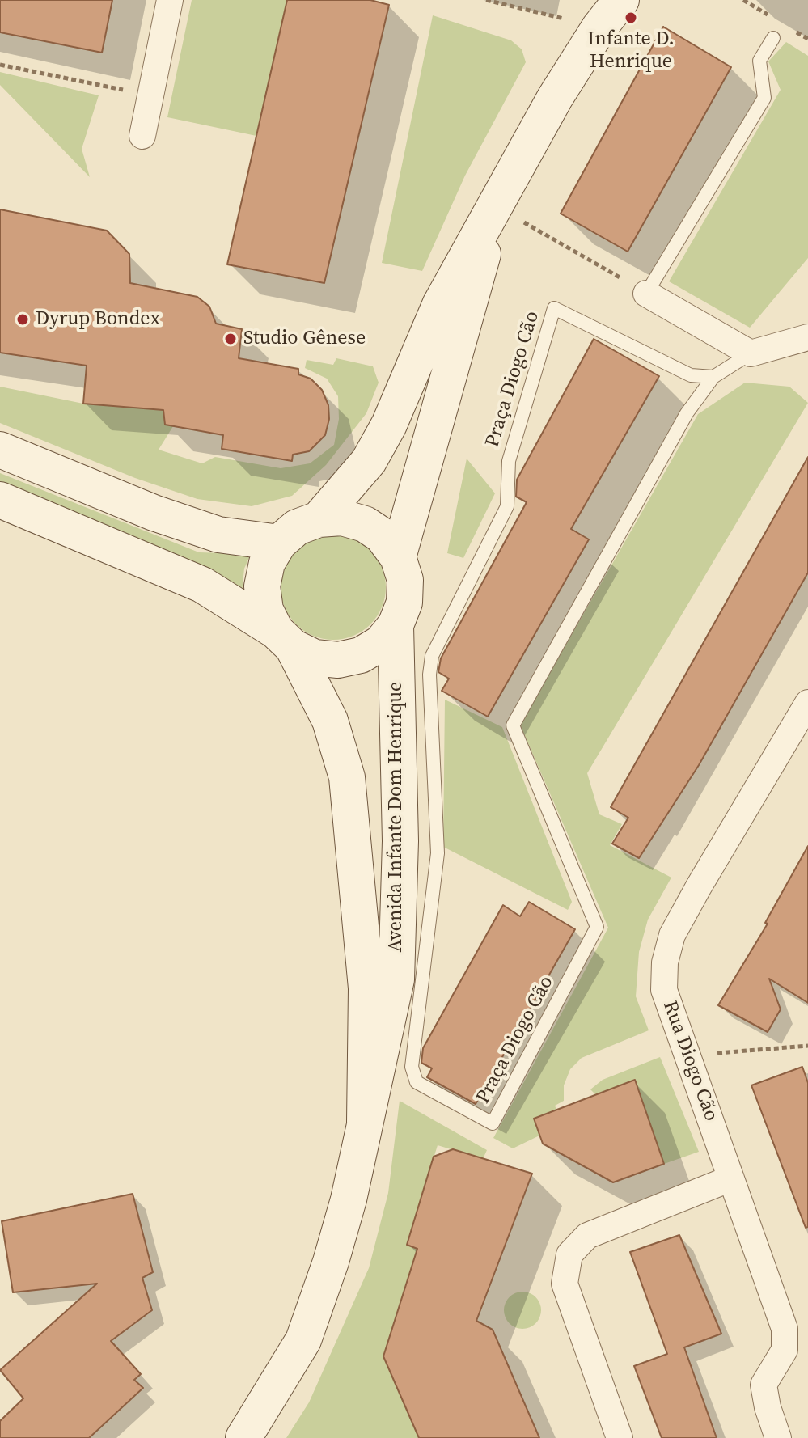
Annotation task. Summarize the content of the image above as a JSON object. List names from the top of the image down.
{
  "streets": {
    "main road": ["Avenida Infante Dom Henrique"],
    "street": ["Rua Diogo Cão"],
    "lane": ["Praça Diogo Cão"]
  },
  "places": ["Infante D. Henrique", "Dyrup Bondex", "Studio Gênese"]
}
